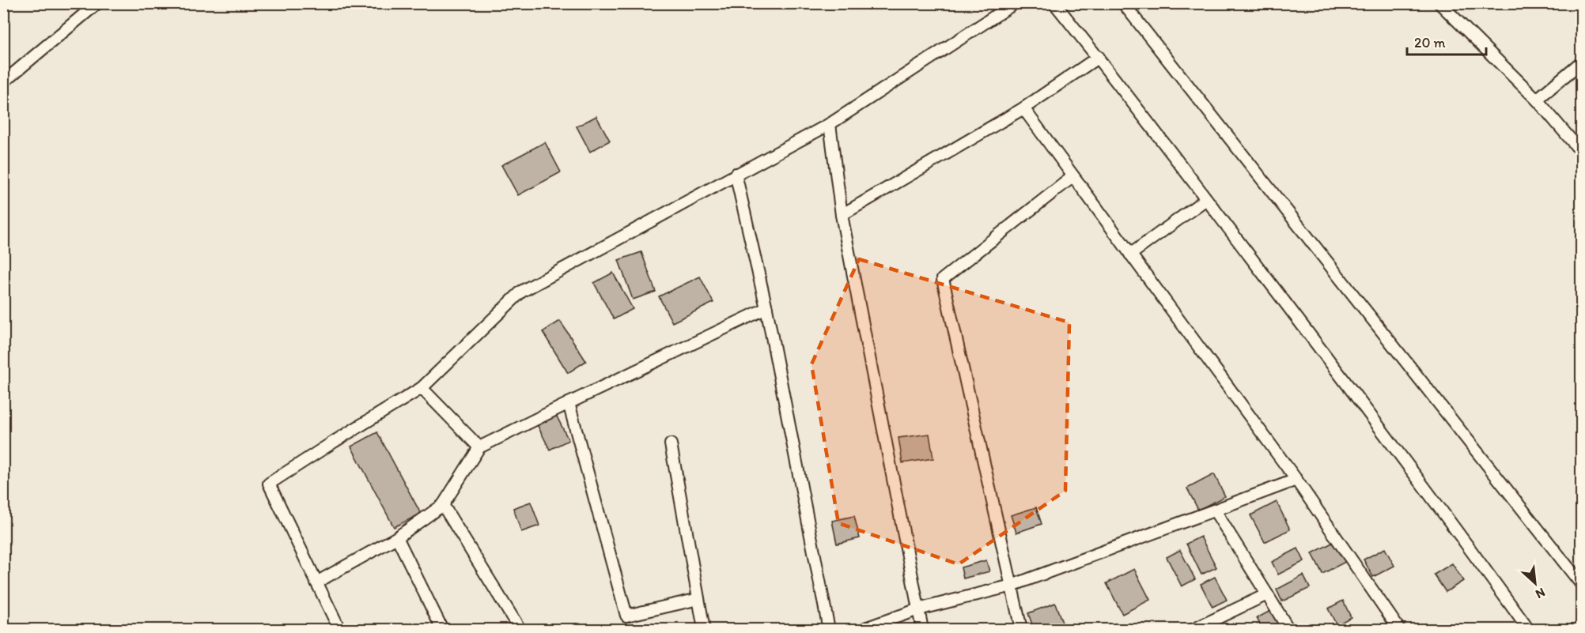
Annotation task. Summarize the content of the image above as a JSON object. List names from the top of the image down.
{
  "scale_bar": "20 m",
  "north": "bottom right"
}
